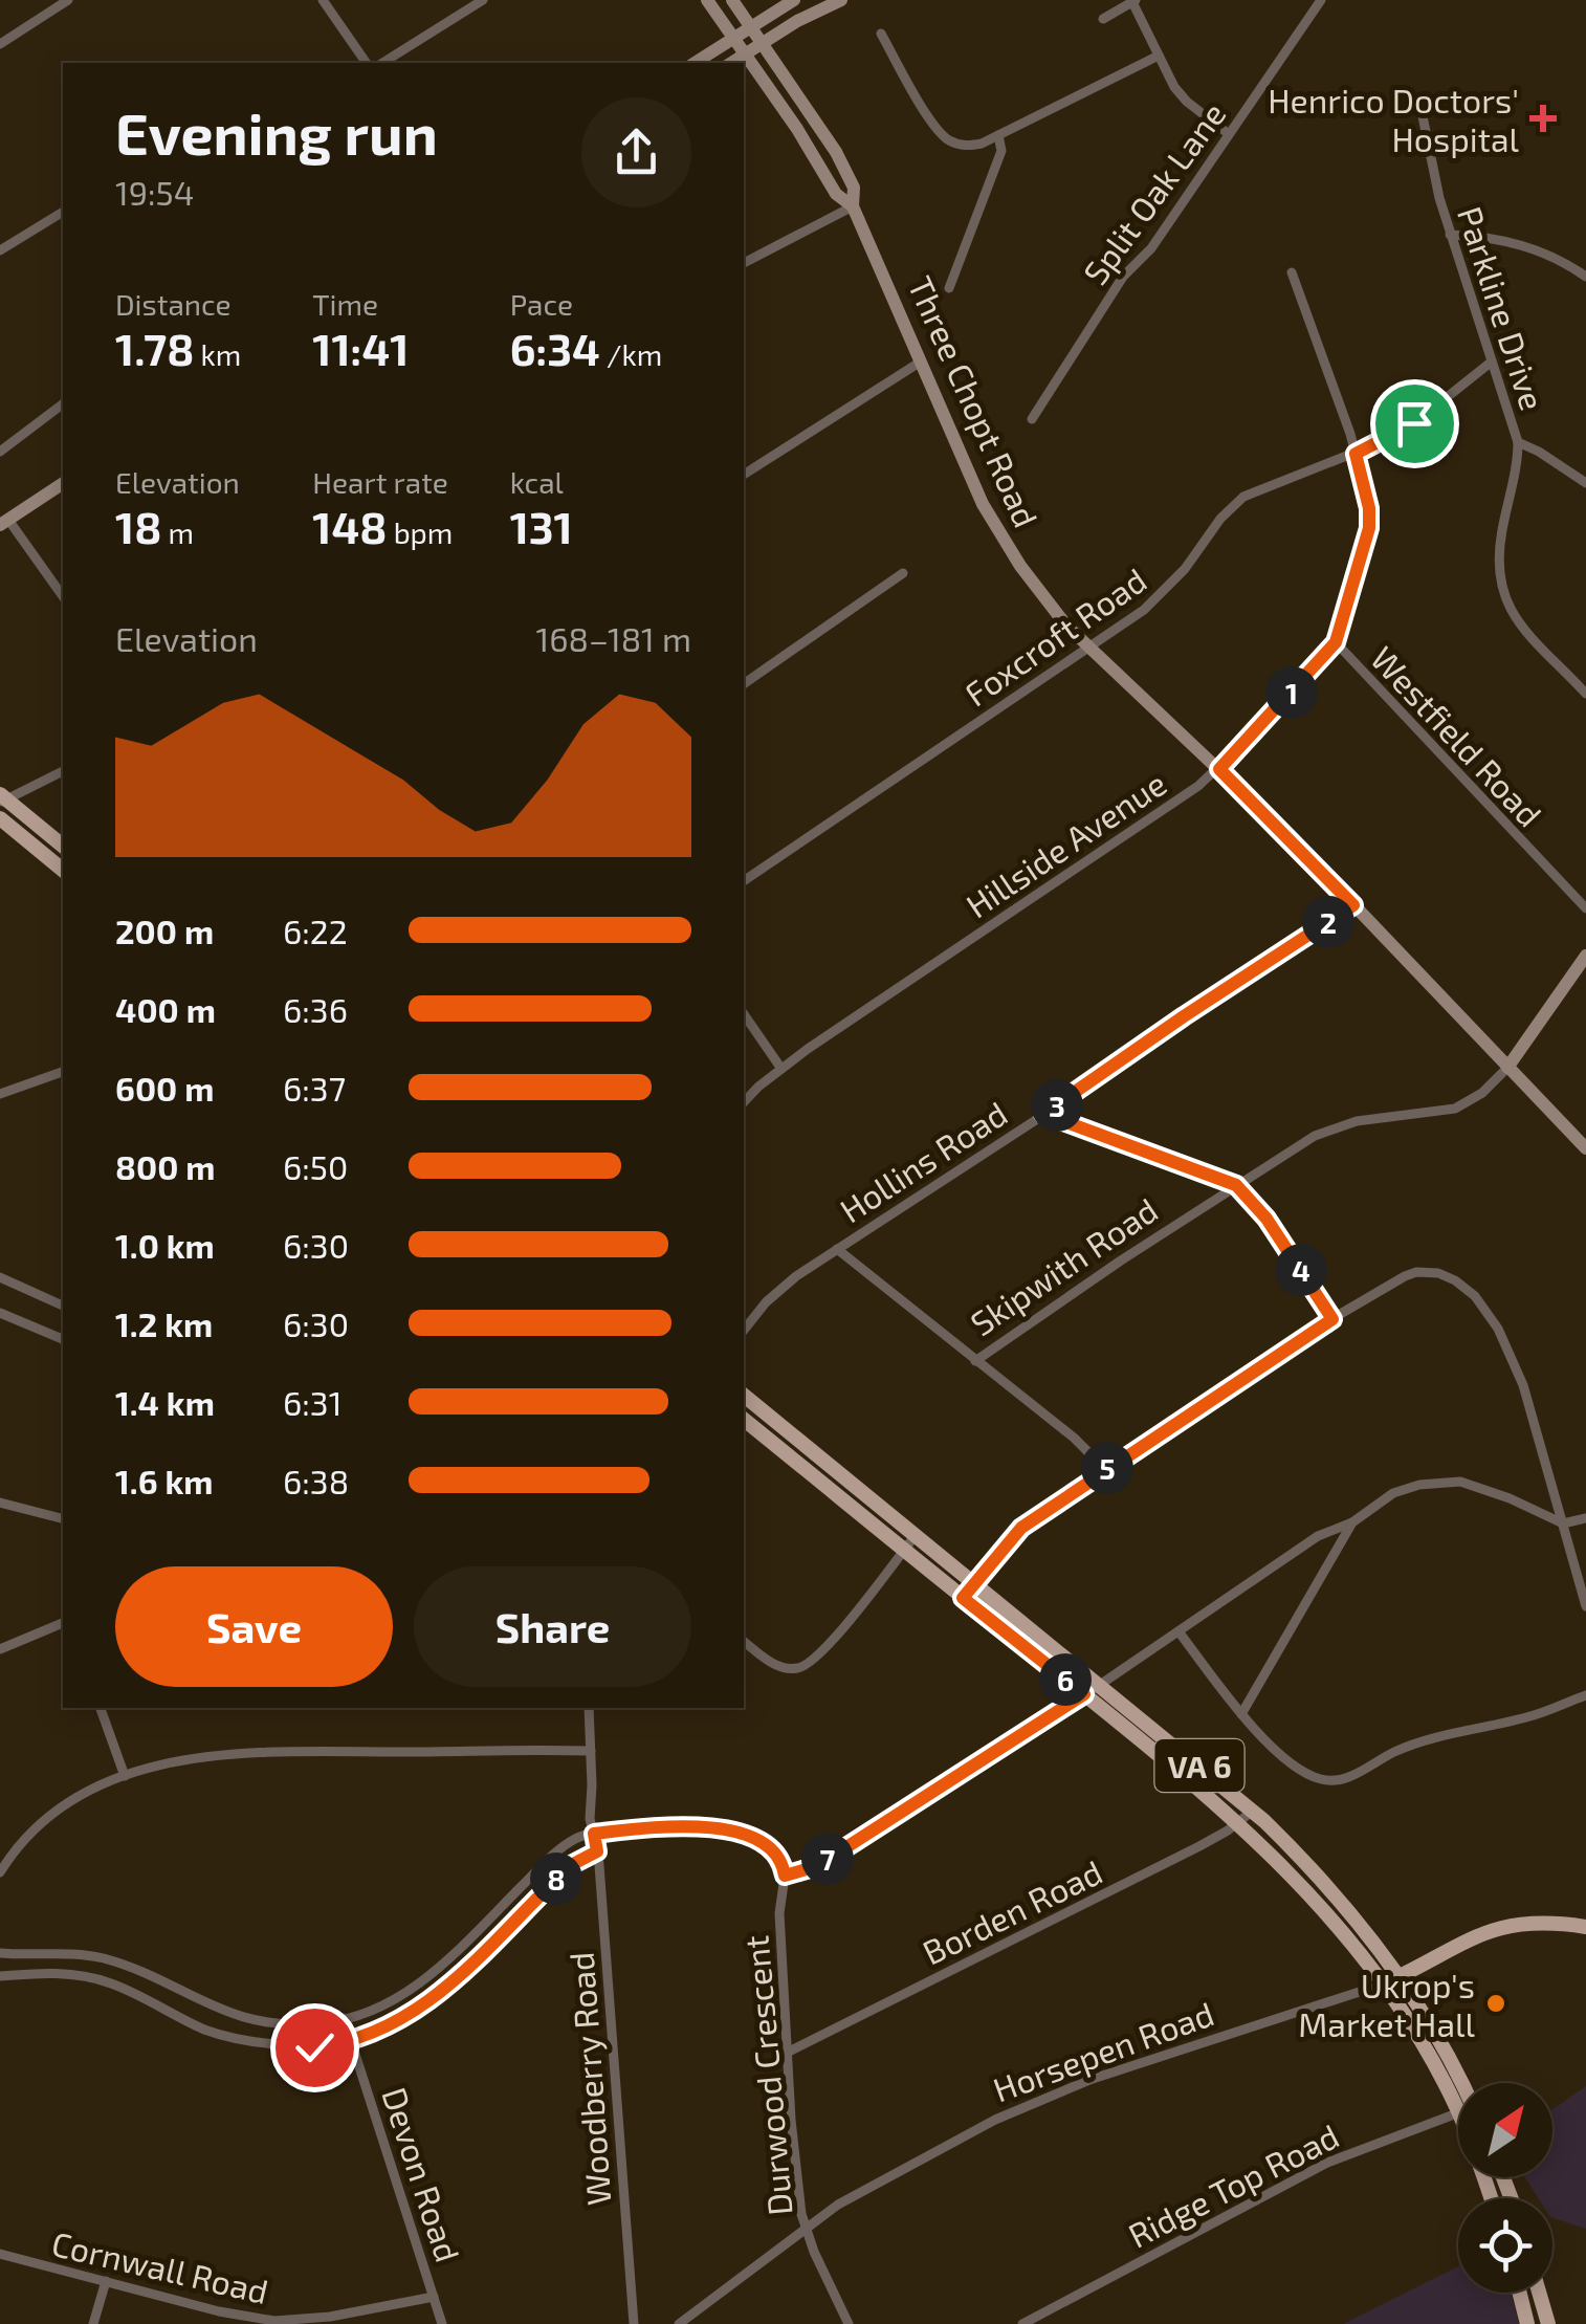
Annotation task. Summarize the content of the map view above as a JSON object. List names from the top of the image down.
{
  "streets": {
    "main road": [
      "Three Chopt Road",
      "Skipwith Road",
      "VA 6",
      "Horsepen Road"
    ],
    "street": [
      "Split Oak Lane",
      "Parkline Drive",
      "Foxcroft Road",
      "Westfield Road",
      "Hillside Avenue",
      "Hollins Road",
      "Borden Road",
      "Durwood Crescent",
      "Woodberry Road",
      "Devon Road",
      "Ridge Top Road",
      "Cornwall Road"
    ]
  },
  "crossings": [
    ["Parkline Drive", "Foxcroft Road"],
    ["Three Chopt Road", "Foxcroft Road"],
    ["Three Chopt Road", "Hillside Avenue"],
    ["Three Chopt Road", "Hollins Road"],
    ["Three Chopt Road", "Skipwith Road"],
    ["Foxcroft Road", "Hillside Avenue"],
    ["Westfield Road", "Hillside Avenue"],
    ["VA 6", "Borden Road"],
    ["VA 6", "Horsepen Road"],
    ["Borden Road", "Durwood Crescent"],
    ["Horsepen Road", "Durwood Crescent"],
    ["Devon Road", "Cornwall Road"]
  ],
  "places": {
    "health": ["Henrico Doctors' Hospital"],
    "other": ["Ukrop's Market Hall"]
  },
  "north": "top right",
  "page": {
    "heading": ["Evening run", "19:54"],
    "stats": [
      ["Distance", "1.78 km"],
      ["Time", "11:41"],
      ["Pace", "6:34 /km"],
      ["Elevation", "18 m"],
      ["Heart rate", "148 bpm"],
      ["kcal", "131"]
    ],
    "chart": ["Elevation", "168–181 m"],
    "pins": [
      "1",
      "2",
      "3",
      "4",
      "5",
      "6",
      "7",
      "8"
    ],
    "list": [
      {
        "name": "200 m",
        "note": "6:22"
      },
      {
        "name": "400 m",
        "note": "6:36"
      },
      {
        "name": "600 m",
        "note": "6:37"
      },
      {
        "name": "800 m",
        "note": "6:50"
      },
      {
        "name": "1.0 km",
        "note": "6:30"
      },
      {
        "name": "1.2 km",
        "note": "6:30"
      },
      {
        "name": "1.4 km",
        "note": "6:31"
      },
      {
        "name": "1.6 km",
        "note": "6:38"
      }
    ],
    "buttons": ["Save", "Share"]
  }
}
